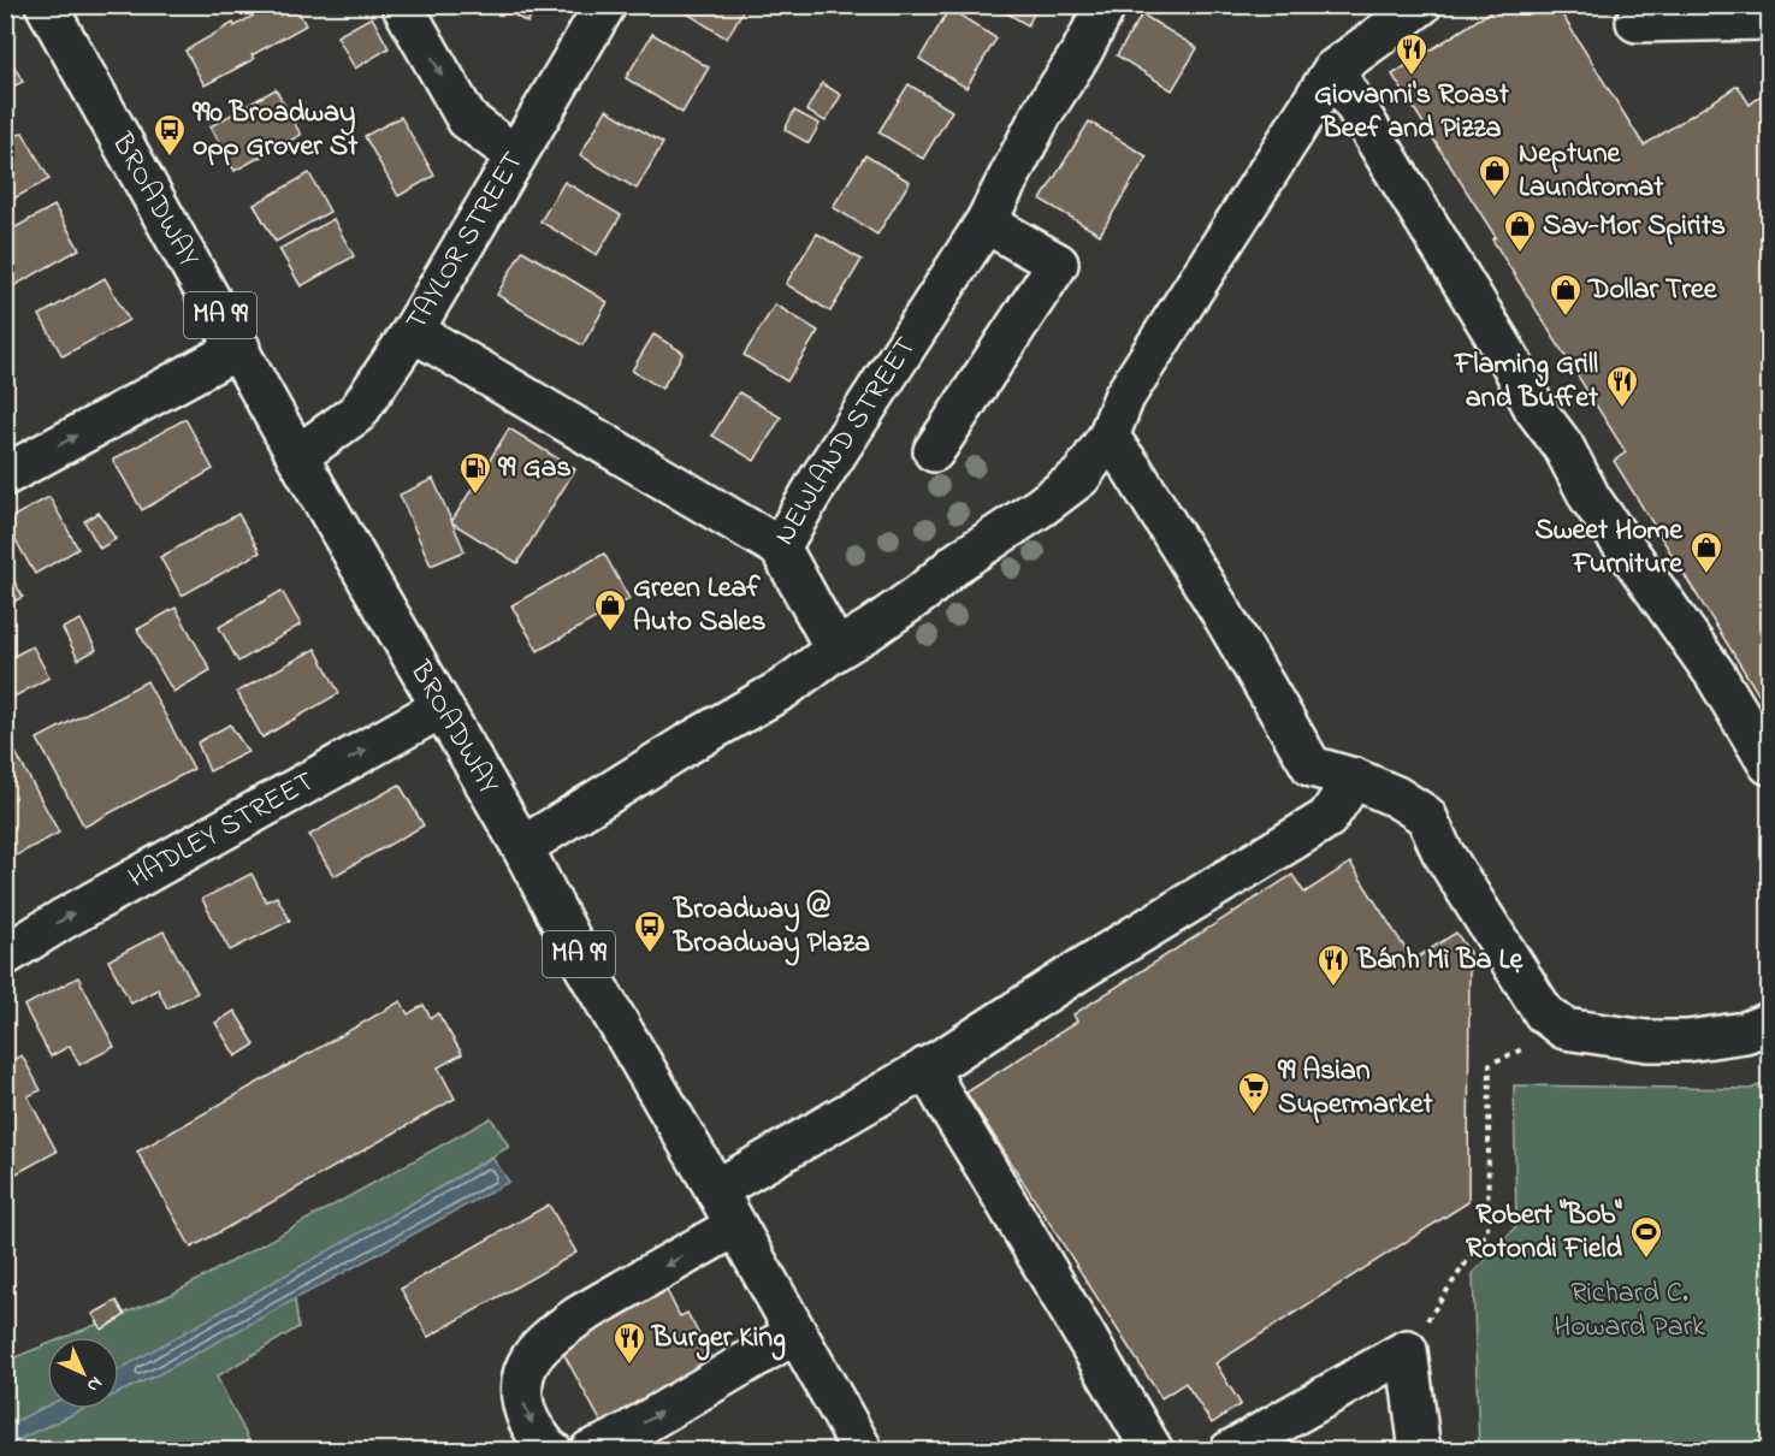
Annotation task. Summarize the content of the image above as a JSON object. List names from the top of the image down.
{
  "streets": {
    "street": [
      "BROADWAY",
      "TAYLOR STREET",
      "MA 99",
      "NEWLAND STREET",
      "HADLEY STREET"
    ]
  },
  "crossings": [
    ["BROADWAY", "TAYLOR STREET"],
    ["BROADWAY", "HADLEY STREET"],
    ["TAYLOR STREET", "NEWLAND STREET"]
  ],
  "one_way": ["HADLEY STREET"],
  "parks": ["Richard C. Howard Park"],
  "places": {
    "restaurant": [
      "Giovanni's Roast Beef and Pizza",
      "Flaming Grill and Buffet",
      "Bánh Mì Ba Lẹ",
      "Burger King"
    ],
    "bus stop": ["990 Broadway opp Grover St", "Broadway @ Broadway Plaza"],
    "shop": [
      "Neptune Laundromat",
      "Sav-Mor Spirits",
      "Dollar Tree",
      "Sweet Home Furniture",
      "Green Leaf Auto Sales"
    ],
    "fuel station": ["99 Gas"],
    "supermarket": ["99 Asian Supermarket"],
    "sports": ["Robert \"Bob\" Rotondi Field"]
  },
  "north": "bottom right"
}
